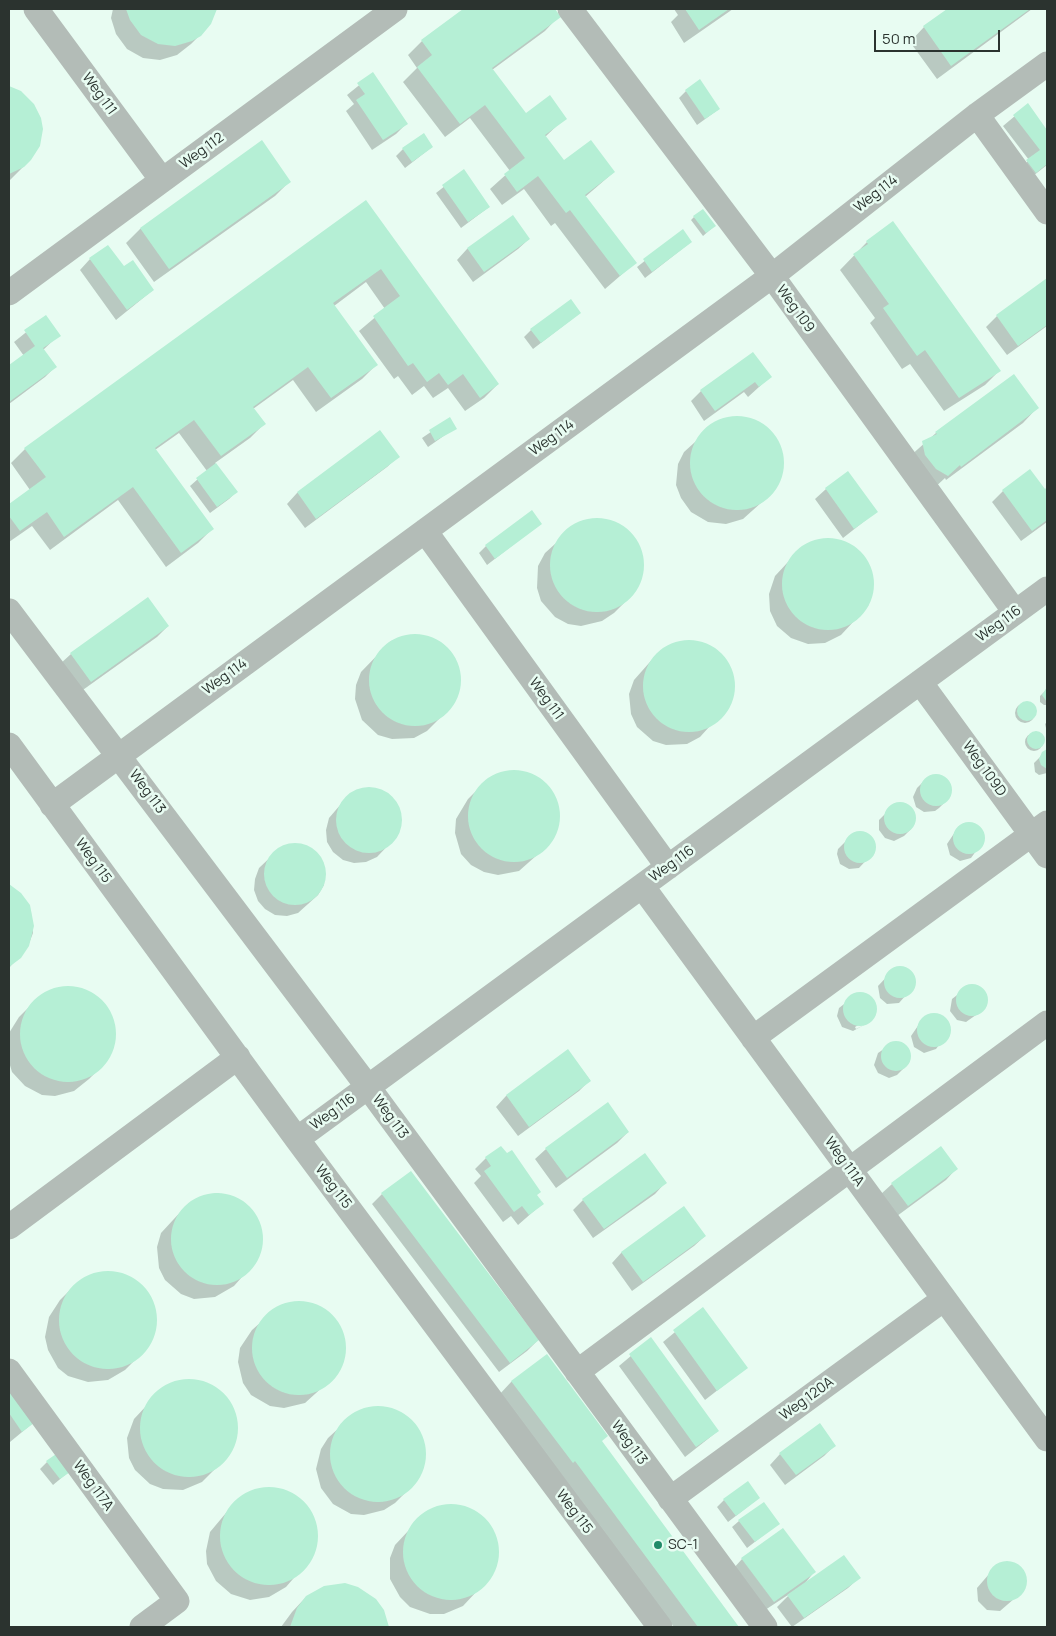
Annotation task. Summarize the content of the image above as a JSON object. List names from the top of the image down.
{
  "streets": {
    "lane": [
      "Weg 111",
      "Weg 112",
      "Weg 114",
      "Weg 109",
      "Weg 116",
      "Weg 109D",
      "Weg 113",
      "Weg 115",
      "Weg 111A",
      "Weg 120A",
      "Weg 117A"
    ]
  },
  "crossings": [
    ["Weg 111", "Weg 112"],
    ["Weg 111", "Weg 114"],
    ["Weg 111", "Weg 116"],
    ["Weg 114", "Weg 109"],
    ["Weg 114", "Weg 113"],
    ["Weg 114", "Weg 115"],
    ["Weg 109", "Weg 116"],
    ["Weg 116", "Weg 109D"],
    ["Weg 116", "Weg 113"],
    ["Weg 116", "Weg 115"],
    ["Weg 116", "Weg 111A"],
    ["Weg 113", "Weg 120A"],
    ["Weg 111A", "Weg 120A"]
  ],
  "places": ["SC-1"],
  "scale_bar": "50 m"
}
